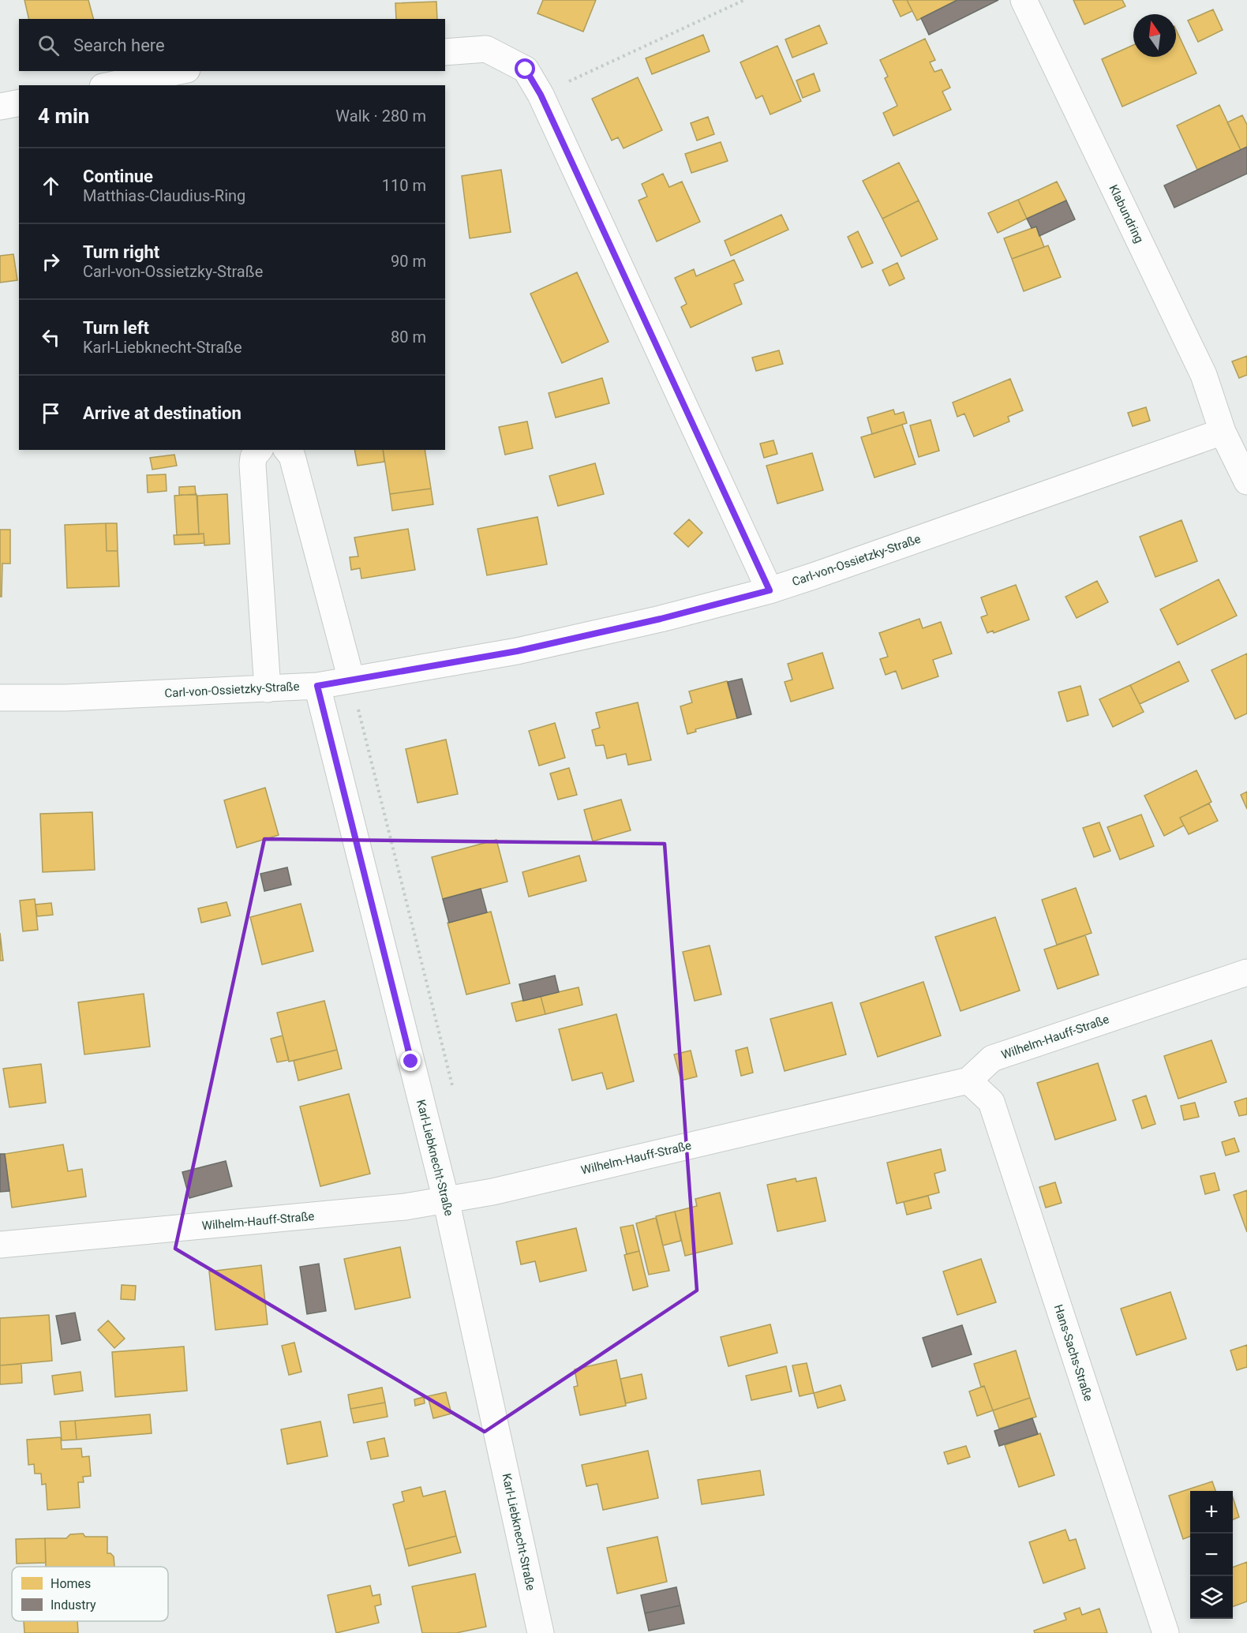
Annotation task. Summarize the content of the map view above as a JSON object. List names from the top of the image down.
{
  "streets": {
    "street": [
      "Klabundring",
      "Carl-von-Ossietzky-Straße",
      "Wilhelm-Hauff-Straße",
      "Karl-Liebknecht-Straße",
      "Hans-Sachs-Straße"
    ]
  },
  "crossings": [
    ["Klabundring", "Carl-von-Ossietzky-Straße"],
    ["Carl-von-Ossietzky-Straße", "Karl-Liebknecht-Straße"],
    ["Wilhelm-Hauff-Straße", "Karl-Liebknecht-Straße"],
    ["Wilhelm-Hauff-Straße", "Hans-Sachs-Straße"]
  ],
  "legend": ["Homes", "Industry"],
  "north": "top",
  "page": {
    "search": "Search here",
    "heading": ["4 min", "Walk · 280 m"],
    "list": [
      ["Continue", "Matthias-Claudius-Ring", "110 m"],
      ["Turn right", "Carl-von-Ossietzky-Straße", "90 m"],
      ["Turn left", "Karl-Liebknecht-Straße", "80 m"],
      "Arrive at destination"
    ],
    "map_buttons": ["+", "−"]
  }
}
